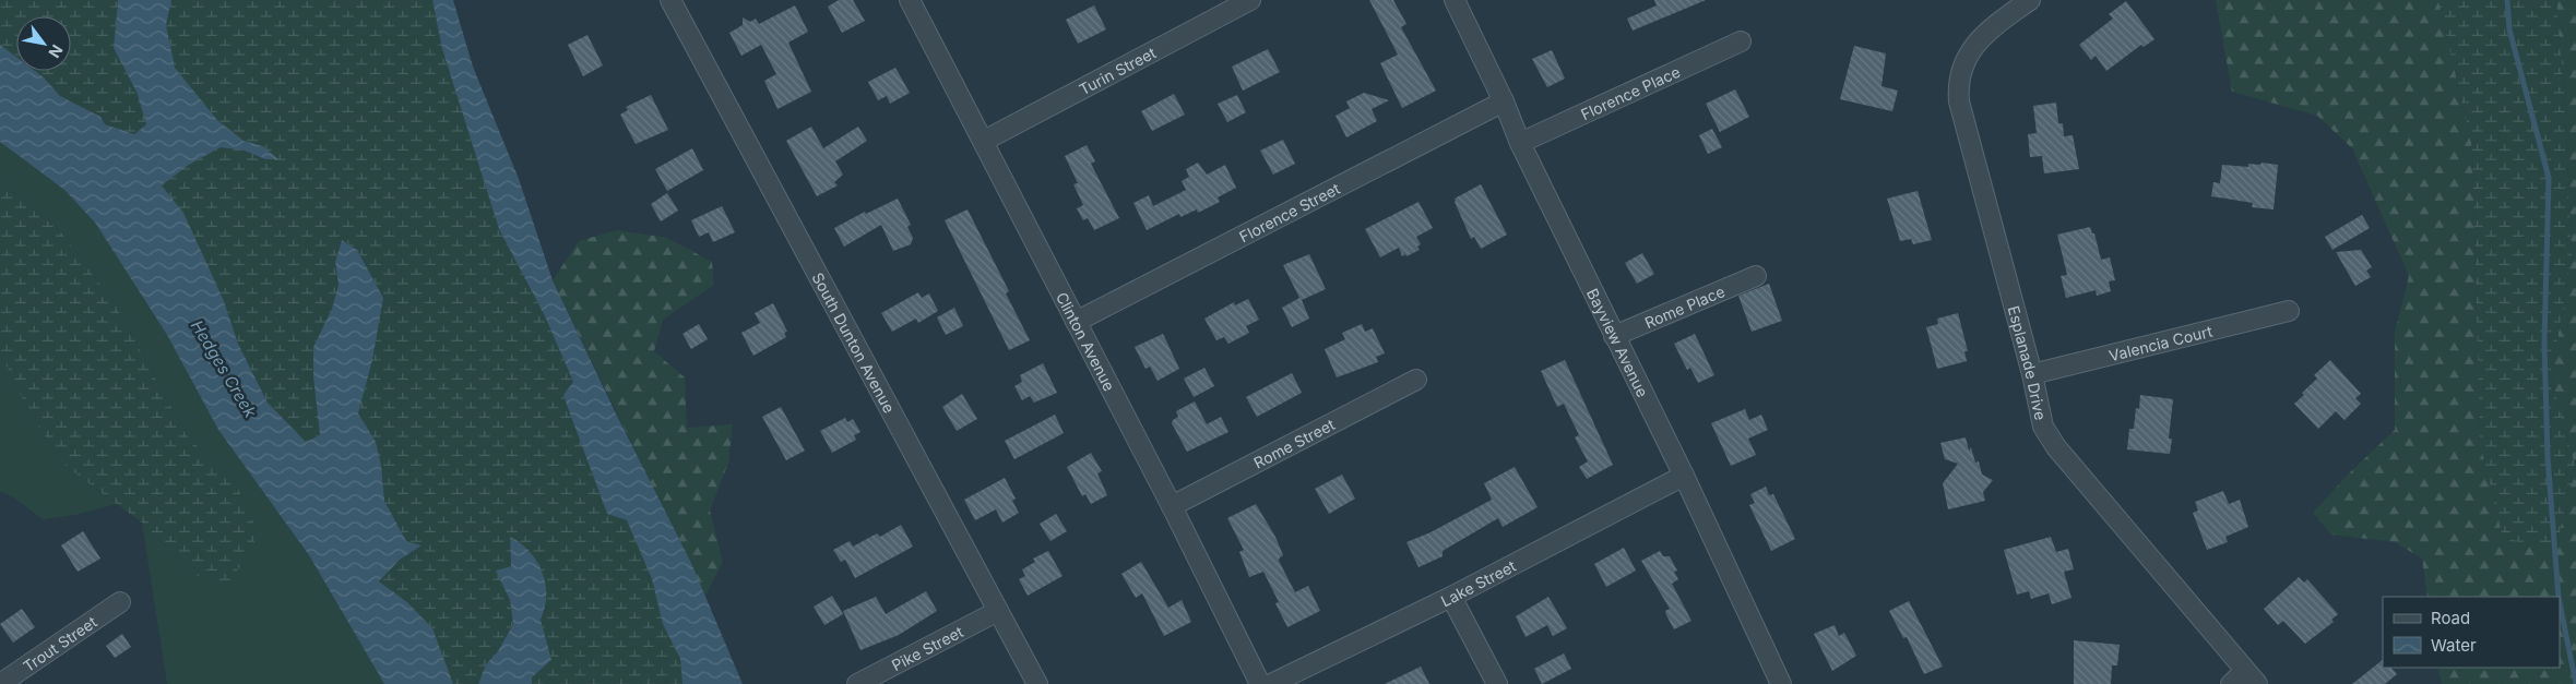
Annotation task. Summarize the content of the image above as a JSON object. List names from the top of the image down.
{
  "streets": {
    "street": [
      "Turin Street",
      "Florence Place",
      "Florence Street",
      "Rome Place",
      "South Dunton Avenue",
      "Clinton Avenue",
      "Bayview Avenue",
      "Valencia Court",
      "Esplanade Drive",
      "Rome Street",
      "Lake Street",
      "Trout Street",
      "Pike Street"
    ]
  },
  "crossings": [
    ["Turin Street", "Clinton Avenue"],
    ["Florence Place", "Bayview Avenue"],
    ["Florence Street", "Clinton Avenue"],
    ["Florence Street", "Bayview Avenue"],
    ["Rome Place", "Bayview Avenue"],
    ["South Dunton Avenue", "Pike Street"],
    ["Clinton Avenue", "Rome Street"],
    ["Bayview Avenue", "Lake Street"],
    ["Valencia Court", "Esplanade Drive"]
  ],
  "water": ["Hedges Creek"],
  "legend": ["Road", "Water"],
  "north": "bottom right"
}
